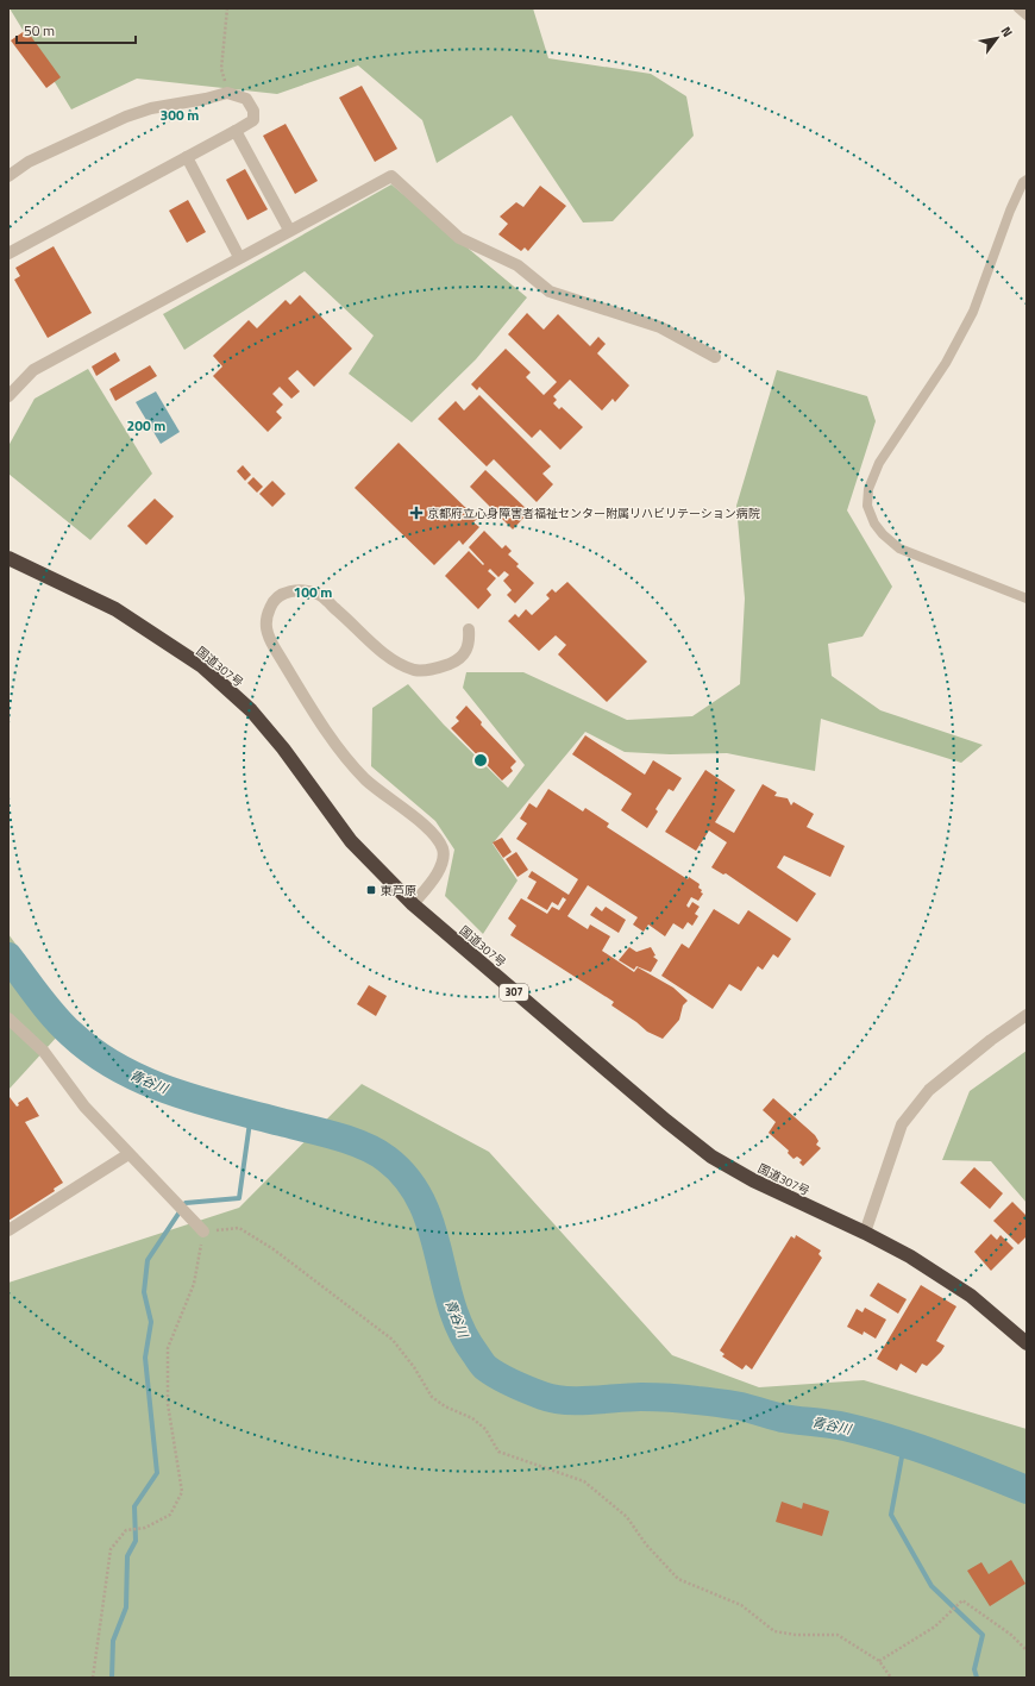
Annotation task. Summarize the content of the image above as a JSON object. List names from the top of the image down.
{
  "streets": {
    "highway": ["国道307号", "307"]
  },
  "water": ["青谷川"],
  "places": {
    "health": ["京都府立心身障害者福祉センター附属リハビリテーション病院"],
    "transit": ["東芦原"]
  },
  "scale_bar": "50 m",
  "north": "top right",
  "rings": ["300 m", "200 m", "100 m"]
}
